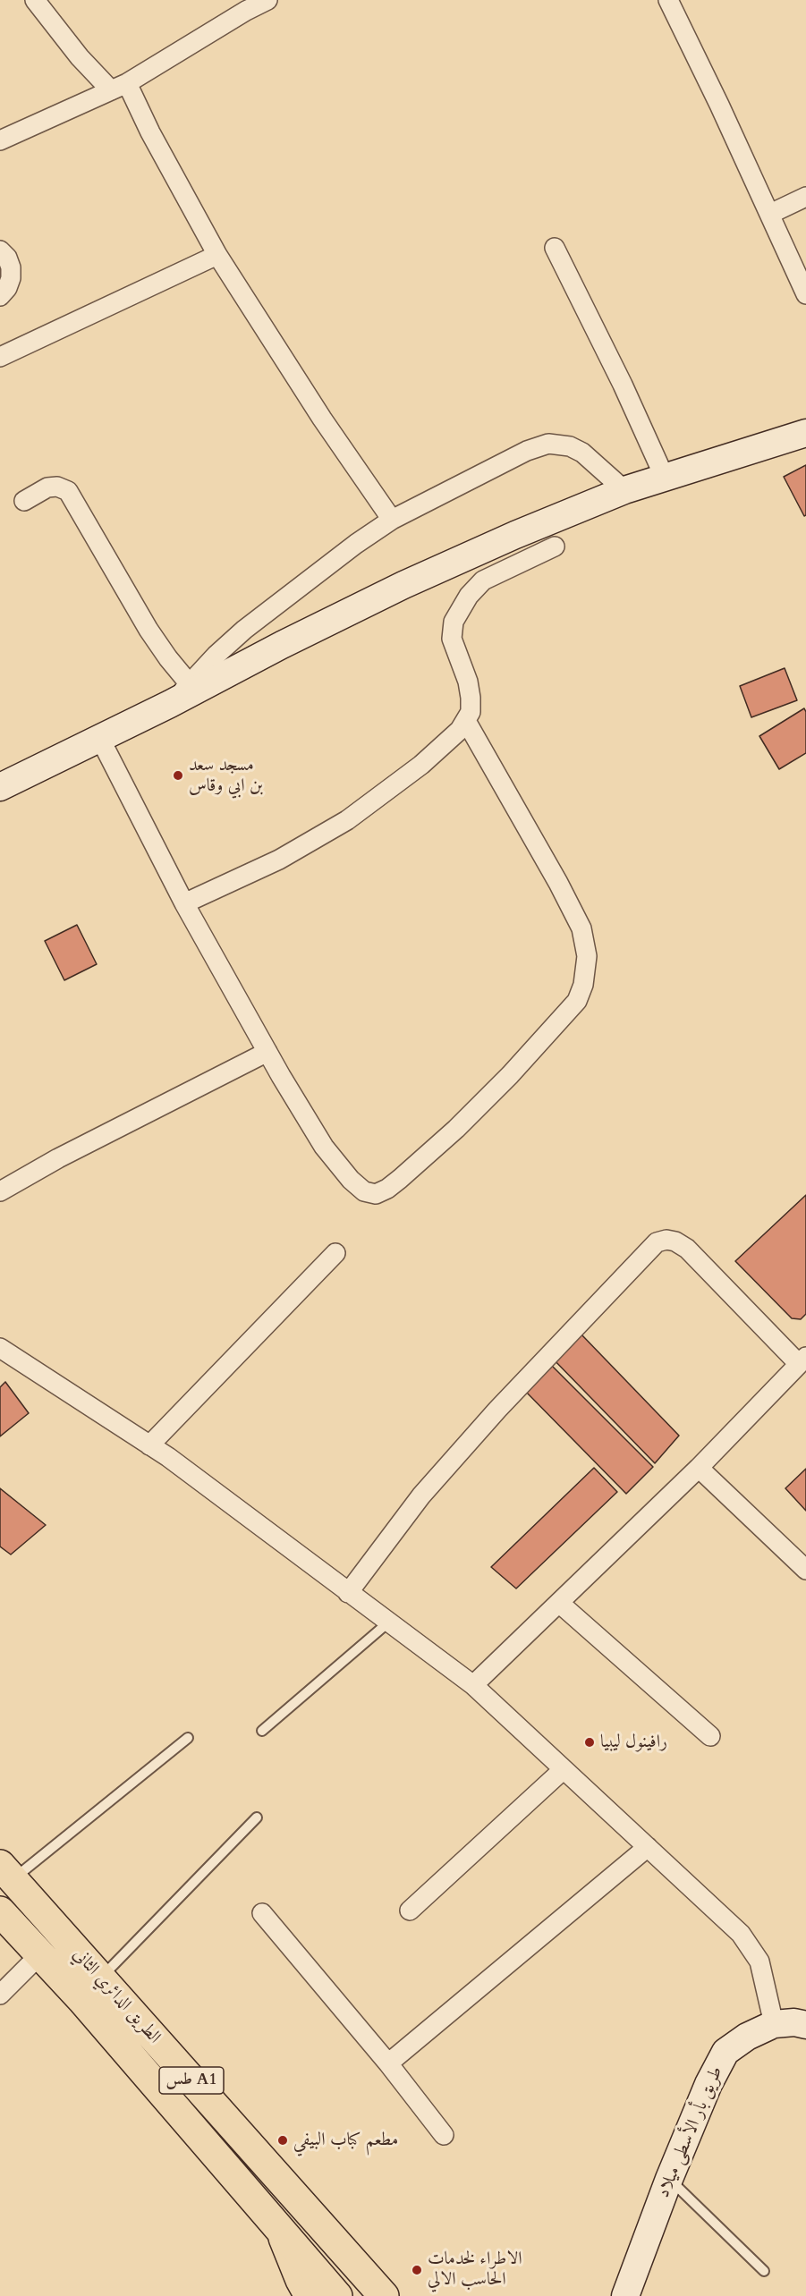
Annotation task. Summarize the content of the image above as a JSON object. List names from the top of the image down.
{
  "streets": {
    "main road": ["الطريق الدائري الثاني", "طس A1"],
    "street": ["طريق بأر الأسطى ميلاد"]
  },
  "places": [
    "مسجد سعد بن ابي وقاس",
    "رافينول ليبيا",
    "مطعم كباب البيفي",
    "الاطراء لخدمات الحاسب الالي"
  ]
}
